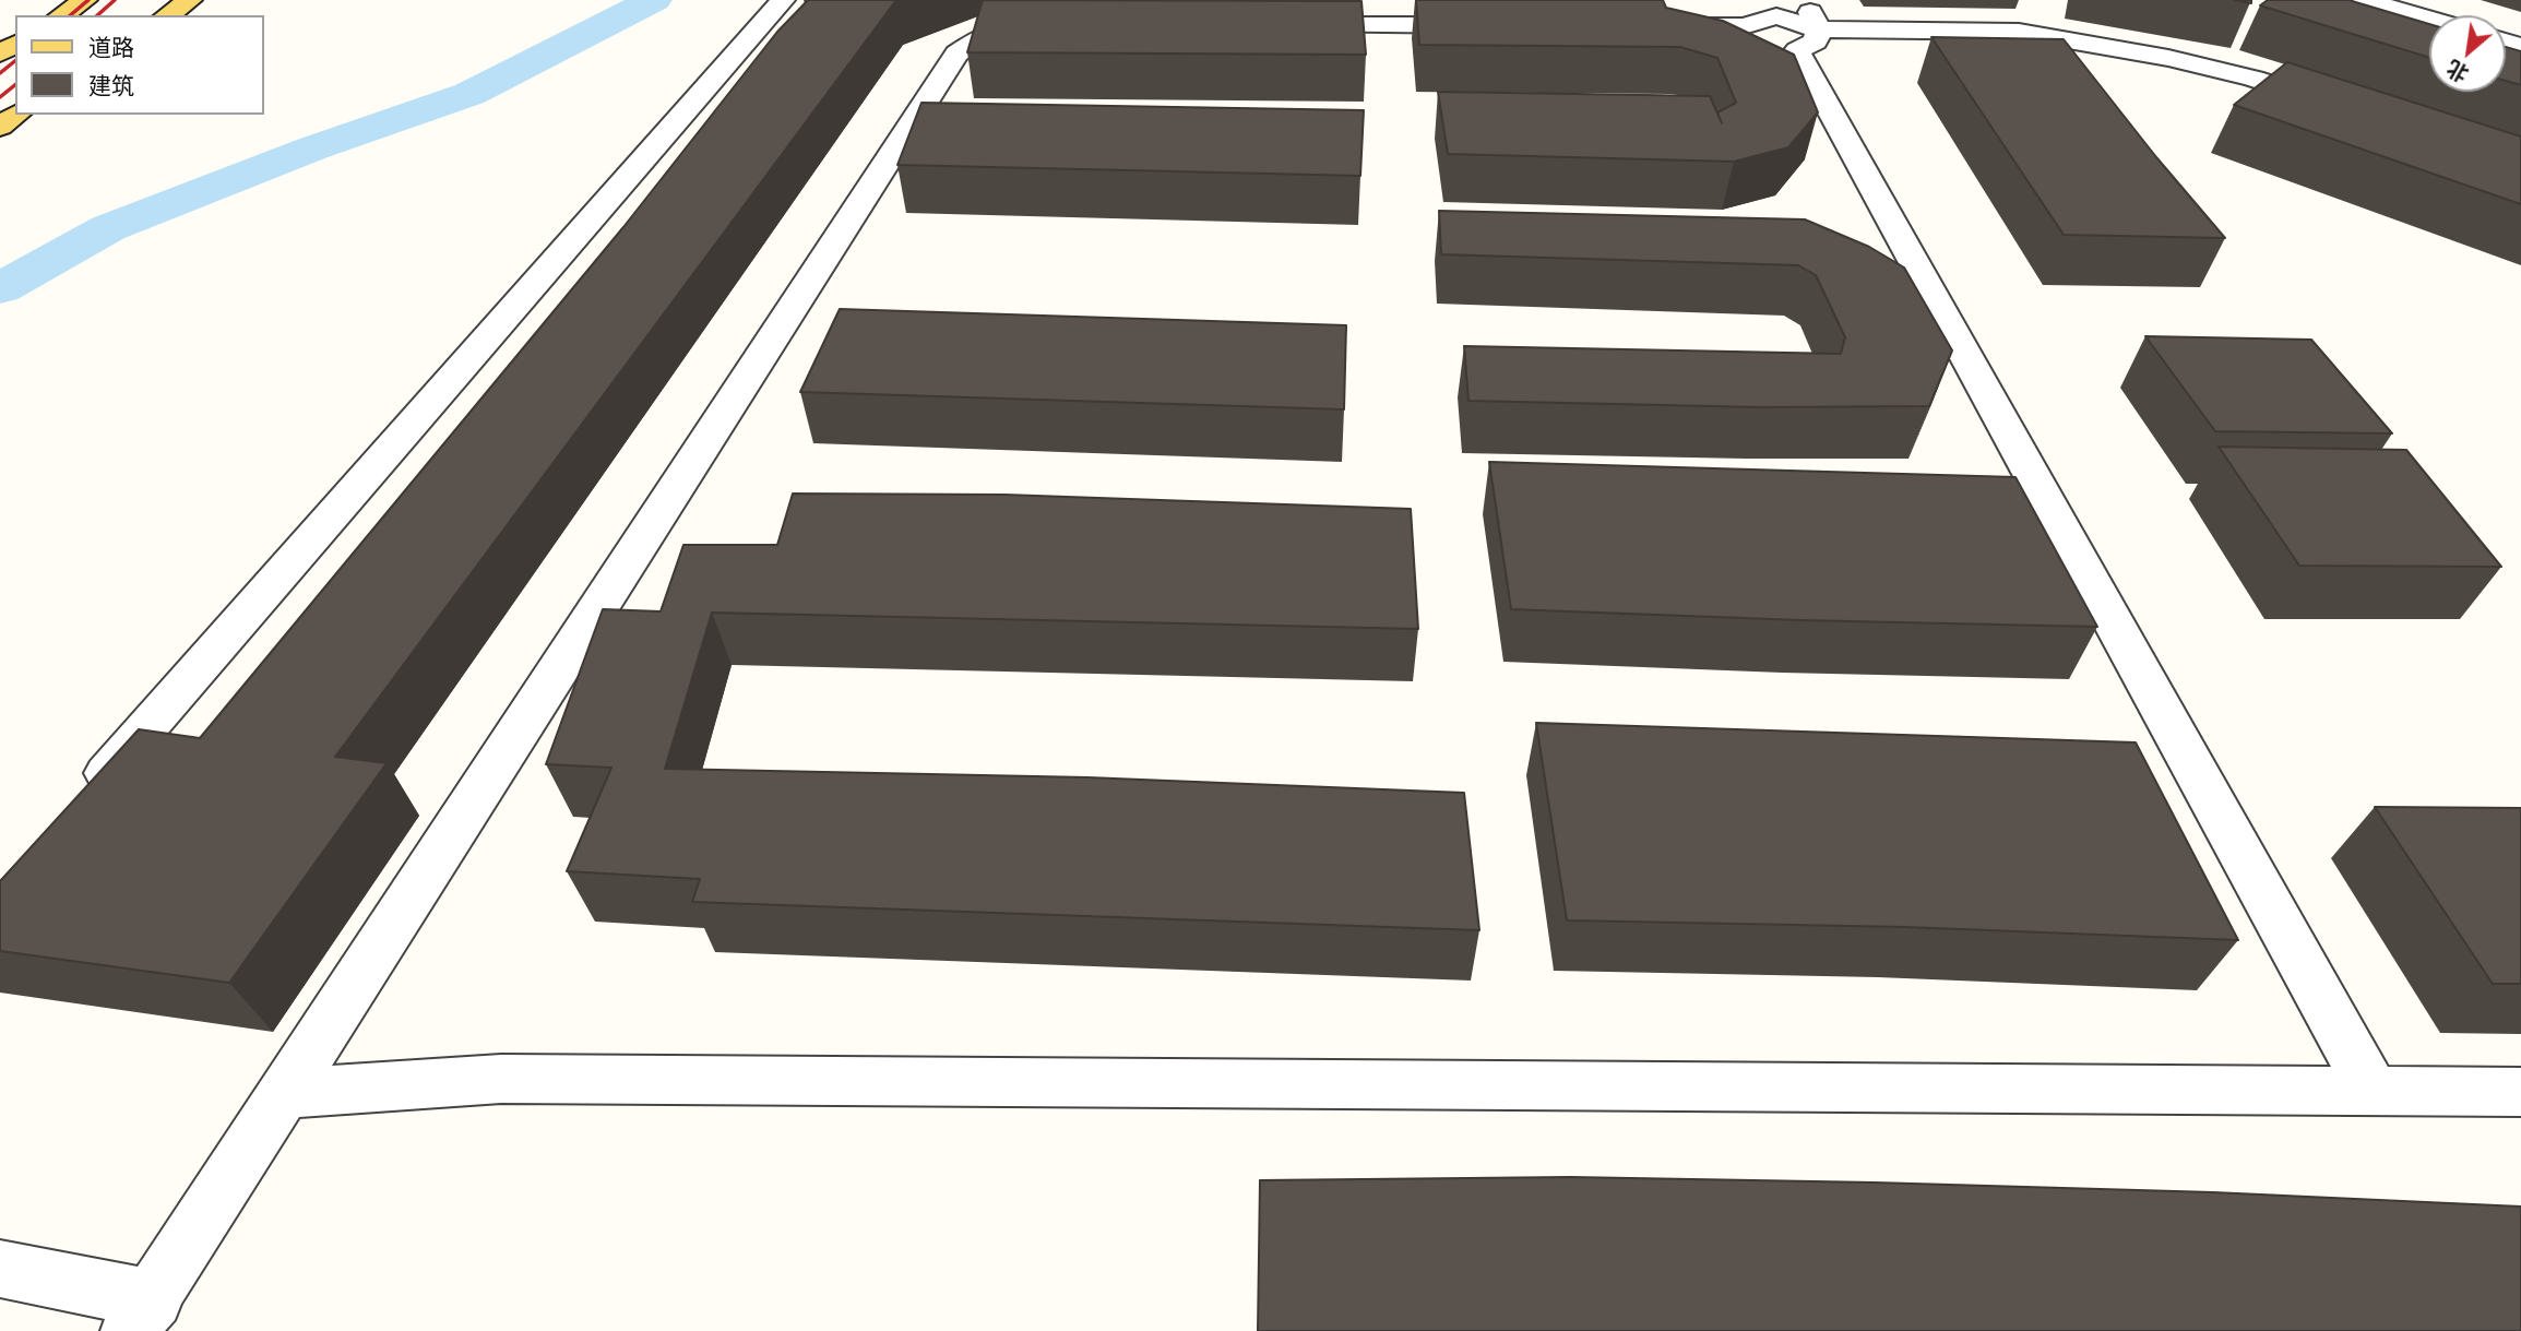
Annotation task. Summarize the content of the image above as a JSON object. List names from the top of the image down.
{
  "legend": ["道路", "建筑"],
  "north": "bottom left"
}
